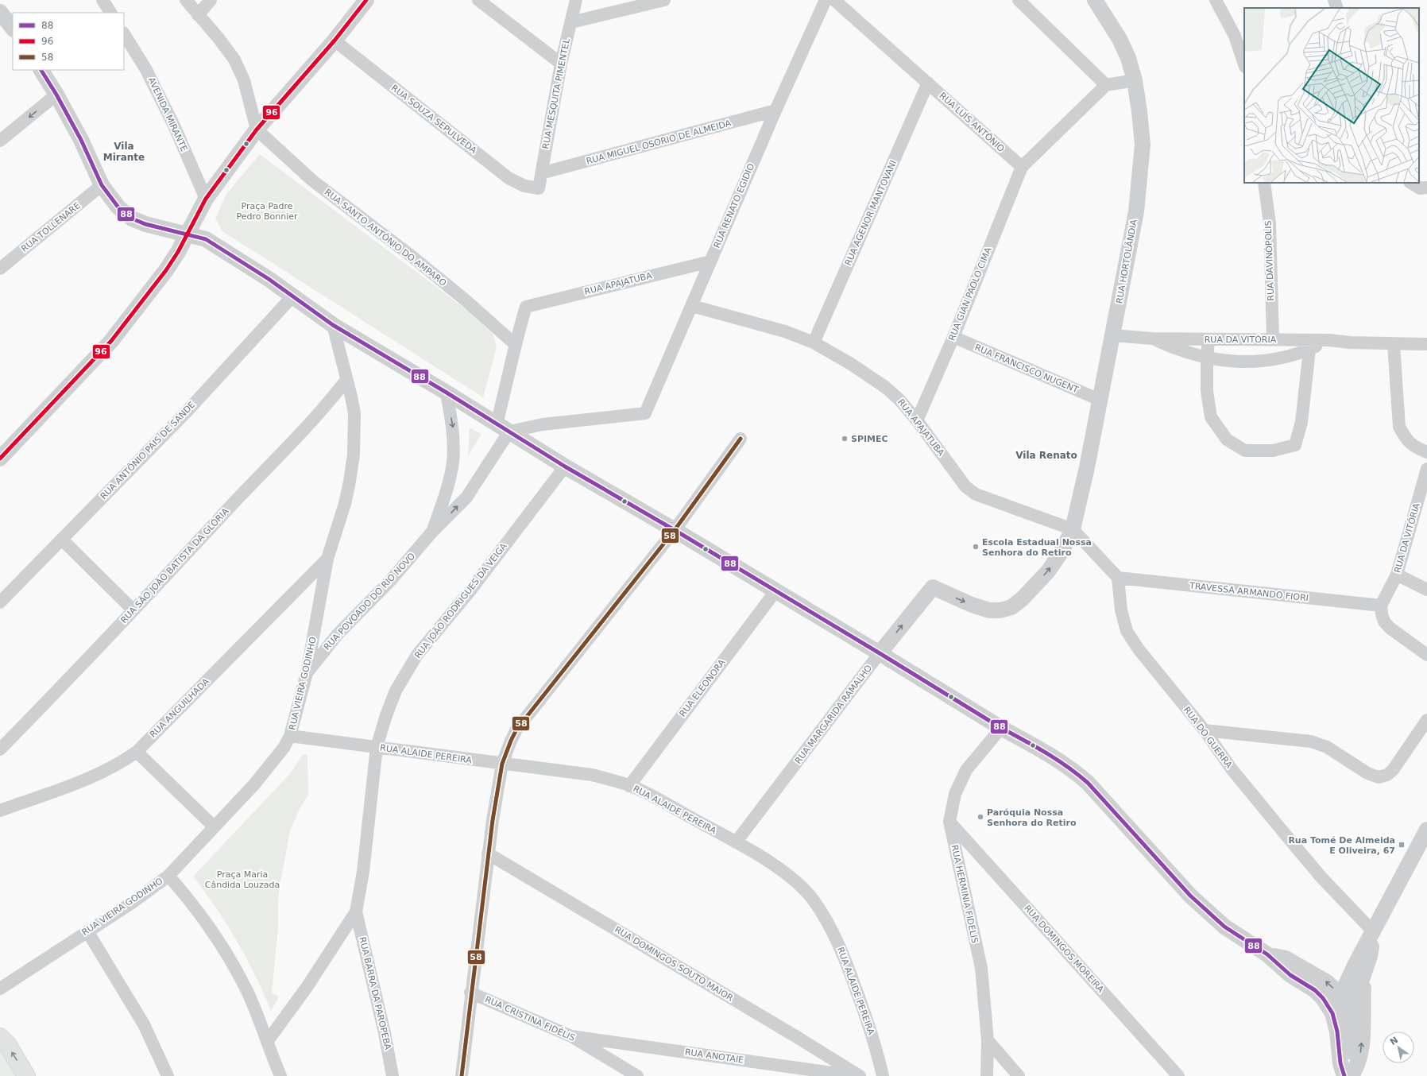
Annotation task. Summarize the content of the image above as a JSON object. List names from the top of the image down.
{
  "streets": {
    "street": [
      "RUA MESQUITA PIMENTEL",
      "AVENIDA MIRANTE",
      "RUA SOUZA SEPULVEDA",
      "RUA LUÍS ANTÔNIO",
      "RUA MIGUEL OSORIO DE ALMEIDA",
      "RUA RENATO EGIDIO",
      "RUA AGENOR MANTOVANI",
      "RUA TOLLENARE",
      "RUA SANTO ANTÔNIO DO AMPARO",
      "RUA DAVINÓPOLIS",
      "RUA HORTOLÃNDIA",
      "RUA APAJATUBA",
      "RUA GIAN PAOLO CIMA",
      "RUA DA VITÓRIA",
      "RUA FRANCISCO NUGENT",
      "RUA ANTÔNIO PAIS DE SANDE",
      "RUA SÃO JOÃO BATISTA DA GLÓRIA",
      "TRAVESSA ARMANDO FIORI",
      "RUA JOÃO RODRIGUES DA VEIGA",
      "RUA POVOADO DO RIO NOVO",
      "RUA VIEIRA GODINHO",
      "RUA ELEONORA",
      "RUA ANGUILHADA",
      "RUA MARGARIDA RAMALHO",
      "RUA DO GUERRA",
      "RUA ALAIDE PEREIRA",
      "RUA HERMINIA FIDELIS",
      "RUA DOMINGOS MOREIRA",
      "RUA DOMINGOS SOUTO MAIOR",
      "RUA BARRA DA PAROPEBA",
      "RUA CRISTINA FIDÉLIS",
      "RUA ANOTAIE"
    ]
  },
  "crossings": [
    ["RUA MESQUITA PIMENTEL", "RUA SOUZA SEPULVEDA"],
    ["RUA MESQUITA PIMENTEL", "RUA MIGUEL OSORIO DE ALMEIDA"],
    ["RUA LUÍS ANTÔNIO", "RUA AGENOR MANTOVANI"],
    ["RUA LUÍS ANTÔNIO", "RUA GIAN PAOLO CIMA"],
    ["RUA MIGUEL OSORIO DE ALMEIDA", "RUA RENATO EGIDIO"],
    ["RUA RENATO EGIDIO", "RUA APAJATUBA"],
    ["RUA RENATO EGIDIO", "RUA POVOADO DO RIO NOVO"],
    ["RUA AGENOR MANTOVANI", "RUA APAJATUBA"],
    ["RUA SANTO ANTÔNIO DO AMPARO", "RUA APAJATUBA"],
    ["RUA DAVINÓPOLIS", "RUA DA VITÓRIA"],
    ["RUA HORTOLÃNDIA", "RUA APAJATUBA"],
    ["RUA HORTOLÃNDIA", "RUA DA VITÓRIA"],
    ["RUA HORTOLÃNDIA", "RUA FRANCISCO NUGENT"],
    ["RUA HORTOLÃNDIA", "RUA MARGARIDA RAMALHO"],
    ["RUA APAJATUBA", "RUA GIAN PAOLO CIMA"],
    ["RUA GIAN PAOLO CIMA", "RUA FRANCISCO NUGENT"],
    ["RUA DA VITÓRIA", "TRAVESSA ARMANDO FIORI"],
    ["RUA SÃO JOÃO BATISTA DA GLÓRIA", "RUA VIEIRA GODINHO"],
    ["TRAVESSA ARMANDO FIORI", "RUA DO GUERRA"],
    ["RUA JOÃO RODRIGUES DA VEIGA", "RUA ALAIDE PEREIRA"],
    ["RUA JOÃO RODRIGUES DA VEIGA", "RUA BARRA DA PAROPEBA"],
    ["RUA POVOADO DO RIO NOVO", "RUA VIEIRA GODINHO"],
    ["RUA VIEIRA GODINHO", "RUA ANGUILHADA"],
    ["RUA VIEIRA GODINHO", "RUA ALAIDE PEREIRA"],
    ["RUA ELEONORA", "RUA ALAIDE PEREIRA"],
    ["RUA MARGARIDA RAMALHO", "RUA ALAIDE PEREIRA"],
    ["RUA HERMINIA FIDELIS", "RUA DOMINGOS MOREIRA"],
    ["RUA CRISTINA FIDÉLIS", "RUA ANOTAIE"]
  ],
  "districts": ["Vila Mirante", "Vila Renato"],
  "parks": ["Praça Padre Pedro Bonnier", "Praça Maria Cândida Louzada"],
  "places": {
    "other": ["SPIMEC", "Escola Estadual Nossa Senhora do Retiro", "Paróquia Nossa Senhora do Retiro"],
    "transit": ["Rua Tomé De Almeida E Oliveira, 67"]
  },
  "lines": ["transit line 96", "transit line 88", "transit line 58"],
  "legend": ["88", "96", "58"],
  "north": "top left"
}
